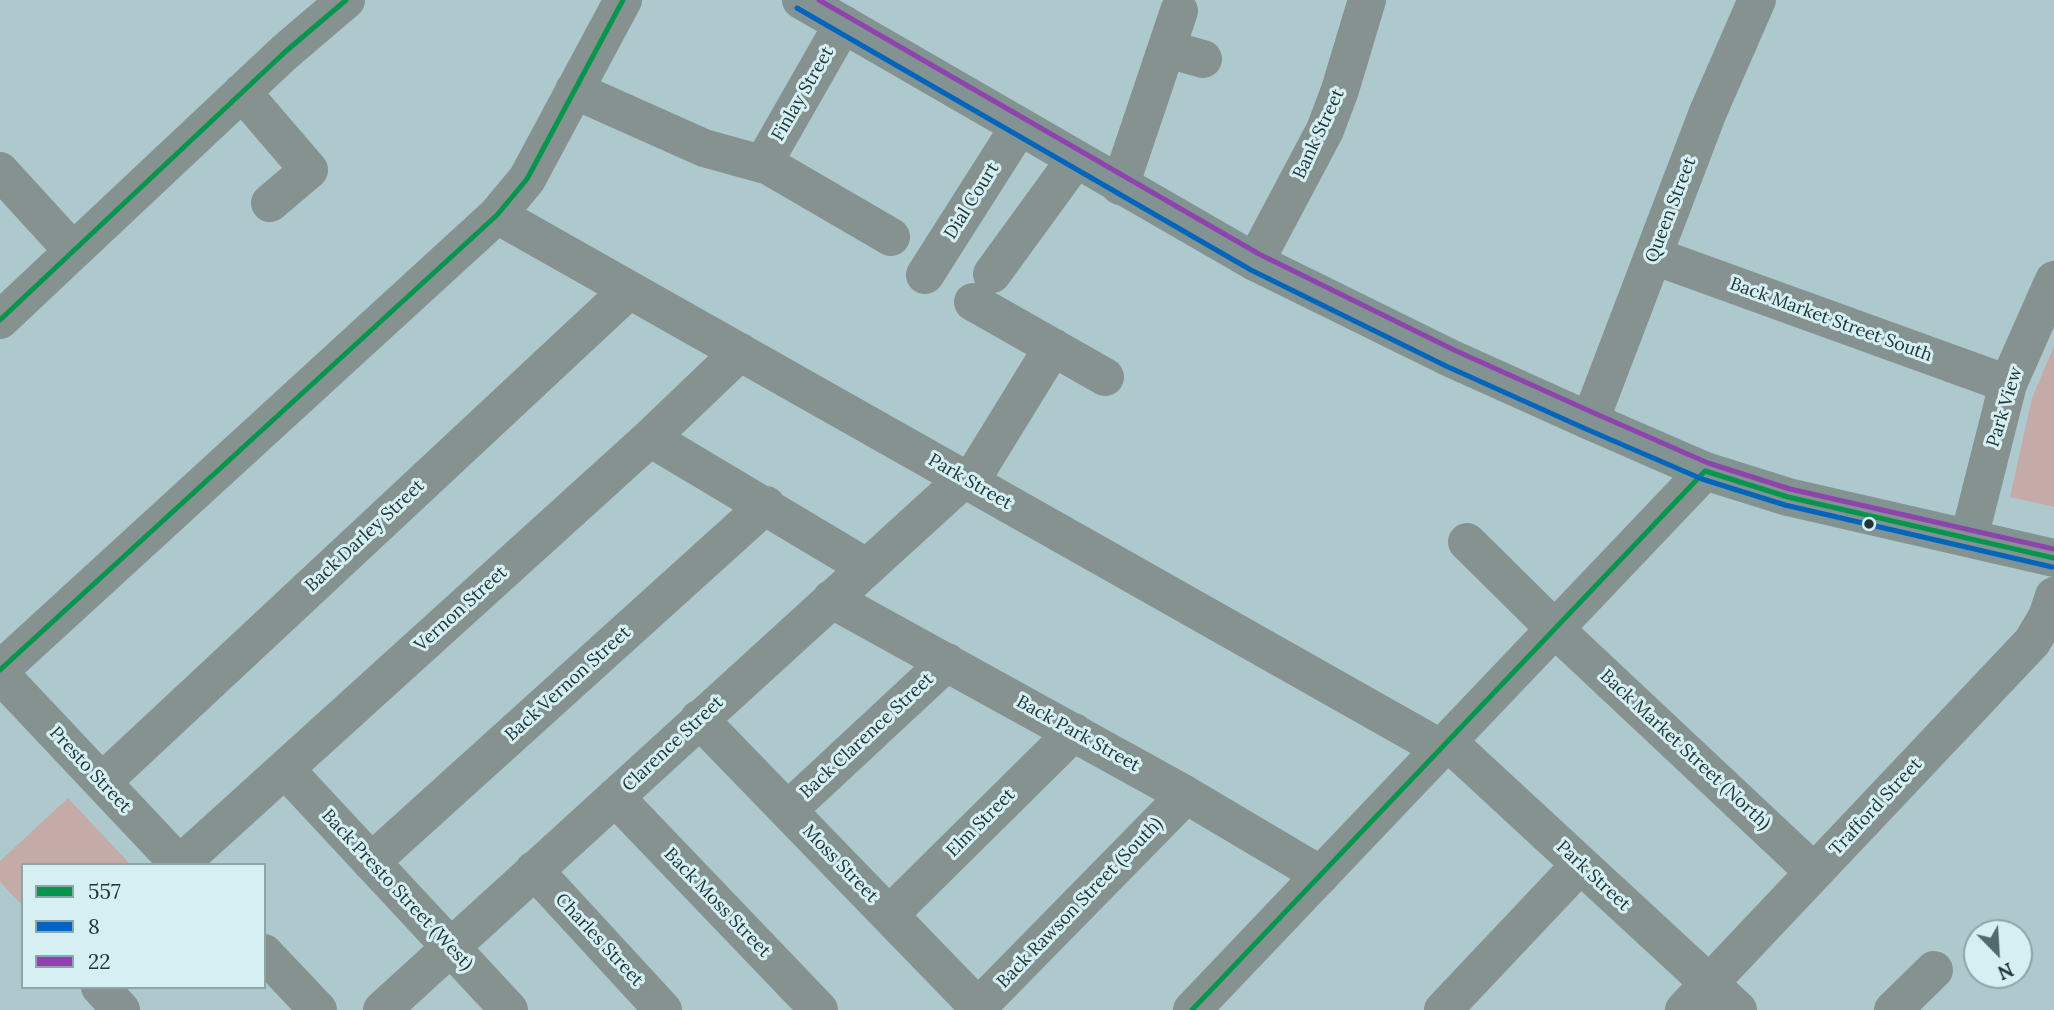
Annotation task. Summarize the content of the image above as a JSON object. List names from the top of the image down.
{
  "streets": {
    "street": [
      "Finlay Street",
      "Bank Street",
      "Dial Court",
      "Queen Street",
      "Back Market Street South",
      "Park View",
      "Park Street",
      "Back Darley Street",
      "Vernon Street",
      "Back Vernon Street",
      "Back Park Street",
      "Back Clarence Street",
      "Clarence Street",
      "Back Market Street (North)",
      "Presto Street",
      "Trafford Street",
      "Elm Street",
      "Moss Street",
      "Back Presto Street (West)",
      "Back Moss Street",
      "Back Rawson Street (South)",
      "Charles Street"
    ]
  },
  "crossings": [
    ["Queen Street", "Back Market Street South"],
    ["Back Market Street South", "Park View"],
    ["Park Street", "Back Darley Street"],
    ["Park Street", "Vernon Street"],
    ["Park Street", "Clarence Street"],
    ["Park Street", "Trafford Street"],
    ["Back Darley Street", "Presto Street"],
    ["Vernon Street", "Back Presto Street (West)"],
    ["Back Vernon Street", "Back Presto Street (West)"],
    ["Back Park Street", "Back Clarence Street"],
    ["Back Park Street", "Clarence Street"],
    ["Back Park Street", "Elm Street"],
    ["Back Park Street", "Back Rawson Street (South)"],
    ["Back Clarence Street", "Moss Street"],
    ["Clarence Street", "Moss Street"],
    ["Clarence Street", "Back Presto Street (West)"],
    ["Clarence Street", "Back Moss Street"],
    ["Clarence Street", "Charles Street"],
    ["Back Market Street (North)", "Trafford Street"],
    ["Elm Street", "Moss Street"],
    ["Moss Street", "Back Rawson Street (South)"]
  ],
  "lines": ["transit line 557", "transit line 22", "transit line 8"],
  "legend": ["557", "8", "22"],
  "north": "bottom right"
}
